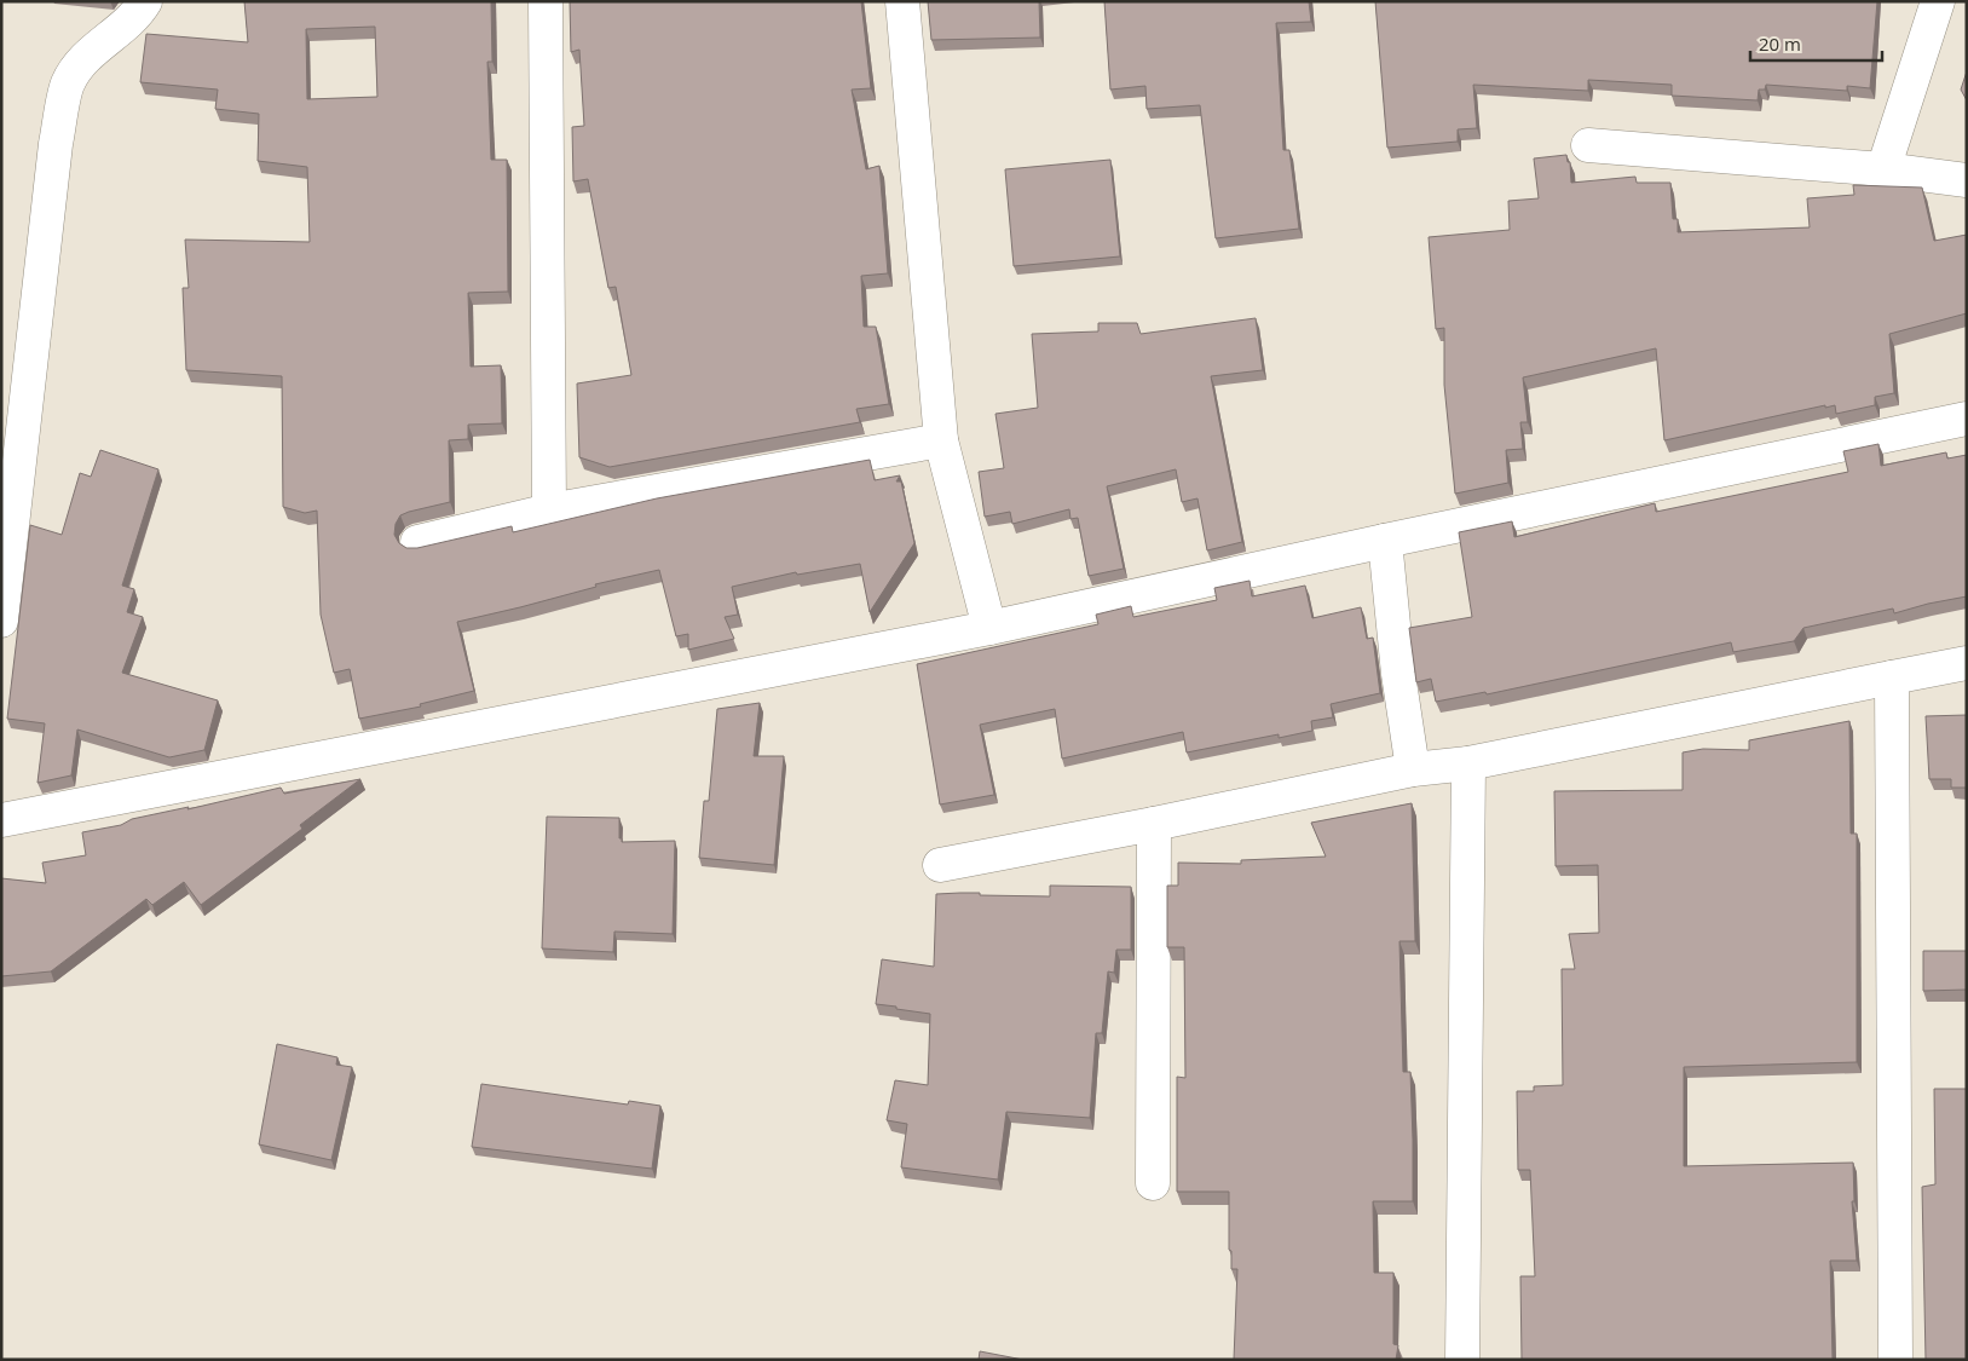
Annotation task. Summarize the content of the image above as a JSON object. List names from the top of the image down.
{
  "scale_bar": "20 m"
}
